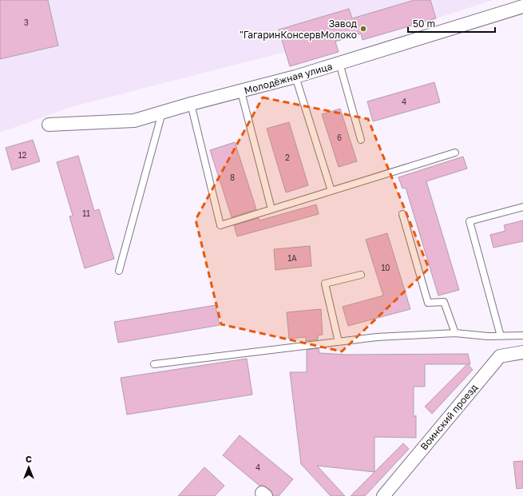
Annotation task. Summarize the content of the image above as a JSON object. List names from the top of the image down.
{
  "streets": {
    "street": ["Молодёжная улица", "Воинский проезд"]
  },
  "places": ["Завод \"ГагаринКонсервМолоко"],
  "house_numbers": [
    "3",
    "4",
    "6",
    "12",
    "2",
    "8",
    "11",
    "1А",
    "10",
    "4"
  ],
  "scale_bar": "50 m",
  "north": "top"
}
